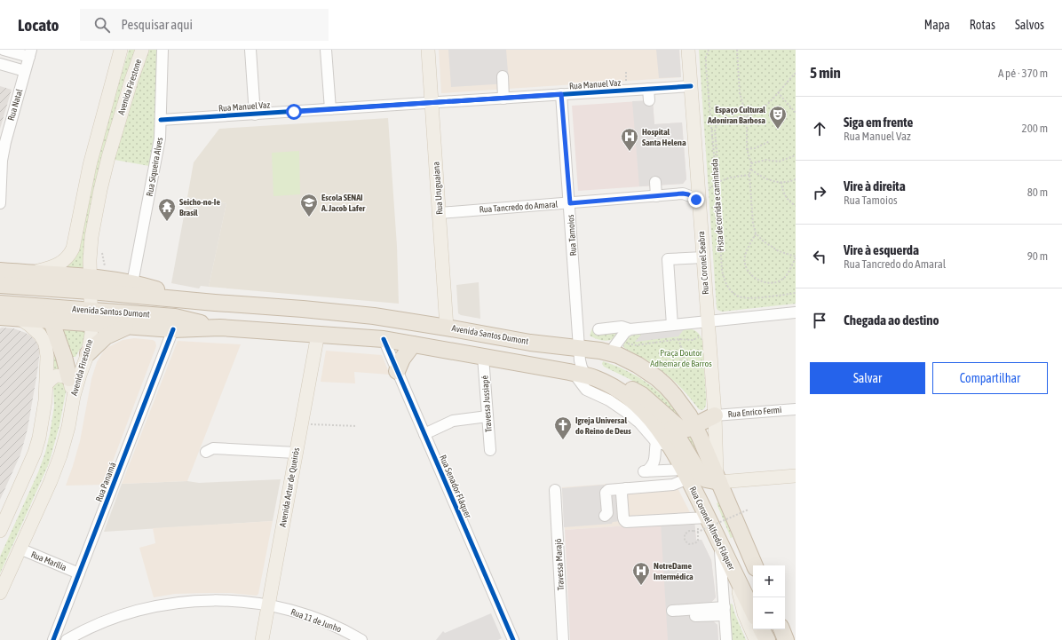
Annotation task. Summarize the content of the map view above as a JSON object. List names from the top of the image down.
{
  "streets": {
    "highway": ["Avenida Santos Dumont", "Rua Coronel Alfredo Fláquer"],
    "main road": [
      "Avenida Firestone",
      "Rua Uruguaiana",
      "Rua Coronel Seabra",
      "Avenida Artur de Queirós"
    ],
    "street": [
      "Rua Manuel Vaz",
      "Rua Natal",
      "Rua Siqueira Alves",
      "Rua Tancredo do Amaral",
      "Rua Tamoios",
      "Travessa Jussiapé",
      "Rua Enrico Fermi",
      "Rua Panamá",
      "Rua Senador Fláquer",
      "Rua Marília",
      "Travessa Marajó",
      "Rua 11 de Junho"
    ],
    "path": ["Pista de corrida e caminhada"]
  },
  "crossings": [
    ["Rua Manuel Vaz", "Rua Siqueira Alves"],
    ["Rua Manuel Vaz", "Rua Uruguaiana"],
    ["Rua Manuel Vaz", "Rua Tamoios"],
    ["Rua Manuel Vaz", "Rua Coronel Seabra"],
    ["Avenida Firestone", "Avenida Santos Dumont"],
    ["Avenida Firestone", "Rua Marília"],
    ["Rua Siqueira Alves", "Avenida Santos Dumont"],
    ["Rua Uruguaiana", "Rua Tancredo do Amaral"],
    ["Rua Uruguaiana", "Avenida Santos Dumont"],
    ["Rua Tancredo do Amaral", "Rua Tamoios"],
    ["Rua Tamoios", "Avenida Santos Dumont"],
    ["Rua Coronel Seabra", "Avenida Santos Dumont"],
    ["Rua Coronel Seabra", "Rua Enrico Fermi"],
    ["Avenida Santos Dumont", "Travessa Jussiapé"],
    ["Avenida Santos Dumont", "Rua Panamá"],
    ["Avenida Santos Dumont", "Rua Senador Fláquer"],
    ["Avenida Santos Dumont", "Avenida Artur de Queirós"],
    ["Avenida Santos Dumont", "Rua Coronel Alfredo Fláquer"],
    ["Rua Panamá", "Rua Marília"],
    ["Avenida Artur de Queirós", "Rua 11 de Junho"]
  ],
  "parks": ["Praça Doutor Adhemar de Barros"],
  "places": {
    "theatre": ["Espaço Cultural Adoniran Barbosa"],
    "hospital": ["Hospital Santa Helena", "NotreDame Intermédica"],
    "school or university": ["Escola SENAI A. Jacob Lafer"],
    "temple": ["Seicho-no-Ie Brasil"],
    "church": ["Igreja Universal do Reino de Deus"]
  },
  "page": {
    "header": "Locato",
    "search": "Pesquisar aqui",
    "nav": ["Mapa", "Rotas", "Salvos"],
    "heading": ["5 min", "A pé · 370 m"],
    "list": [
      ["Siga em frente", "Rua Manuel Vaz", "200 m"],
      ["Vire à direita", "Rua Tamoios", "80 m"],
      ["Vire à esquerda", "Rua Tancredo do Amaral", "90 m"],
      "Chegada ao destino"
    ],
    "buttons": ["Salvar", "Compartilhar"],
    "map_buttons": ["+", "−"]
  }
}
